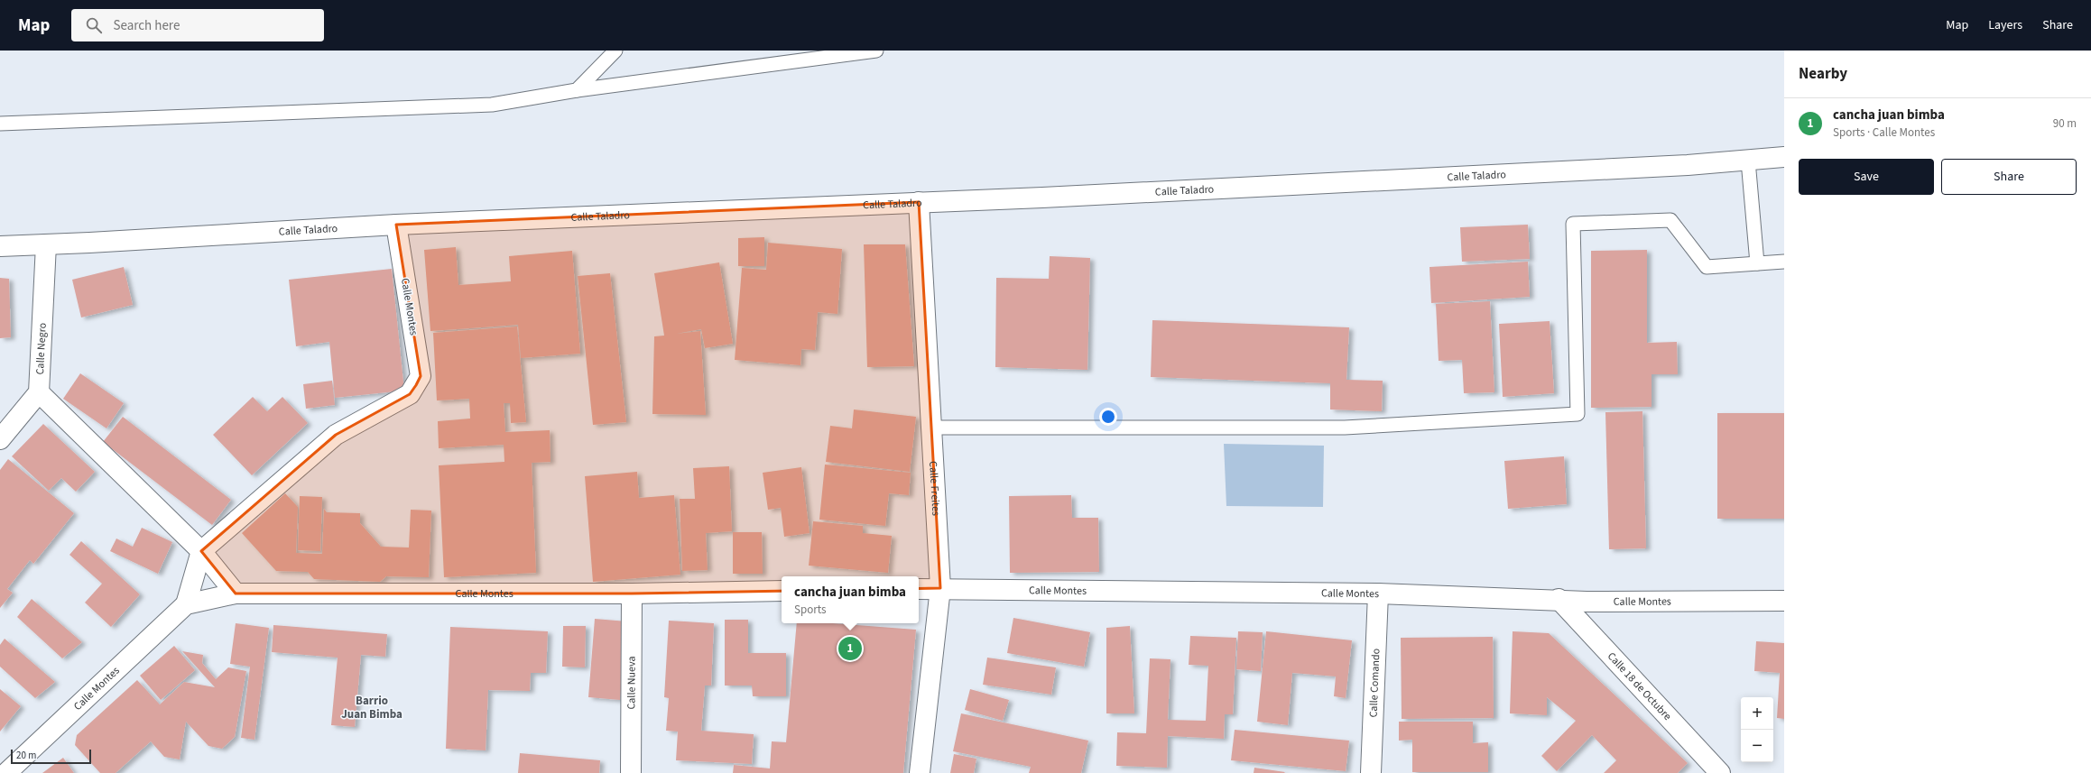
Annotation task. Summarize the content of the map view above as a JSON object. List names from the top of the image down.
{
  "streets": {
    "street": [
      "Calle Taladro",
      "Calle Montes",
      "Calle Negro",
      "Calle Freites",
      "Calle Nueva",
      "Calle Comando",
      "Calle 18 de Octubre"
    ]
  },
  "crossings": [
    ["Calle Taladro", "Calle Montes"],
    ["Calle Taladro", "Calle Negro"],
    ["Calle Taladro", "Calle Freites"],
    ["Calle Montes", "Calle Freites"],
    ["Calle Montes", "Calle Nueva"],
    ["Calle Montes", "Calle Comando"],
    ["Calle Montes", "Calle 18 de Octubre"]
  ],
  "districts": ["Barrio Juan Bimba"],
  "scale_bar": "20 m",
  "page": {
    "header": "Map",
    "search": "Search here",
    "nav": ["Map", "Layers", "Share"],
    "heading": "Nearby",
    "list": [
      {
        "mark": "1",
        "name": "cancha juan bimba",
        "note": "Sports · Calle Montes",
        "value": "90 m"
      }
    ],
    "buttons": ["Save", "Share"],
    "popup": ["cancha juan bimba", "Sports"],
    "pins": "1",
    "map_buttons": ["+", "−"],
    "scale": "20 m"
  }
}
